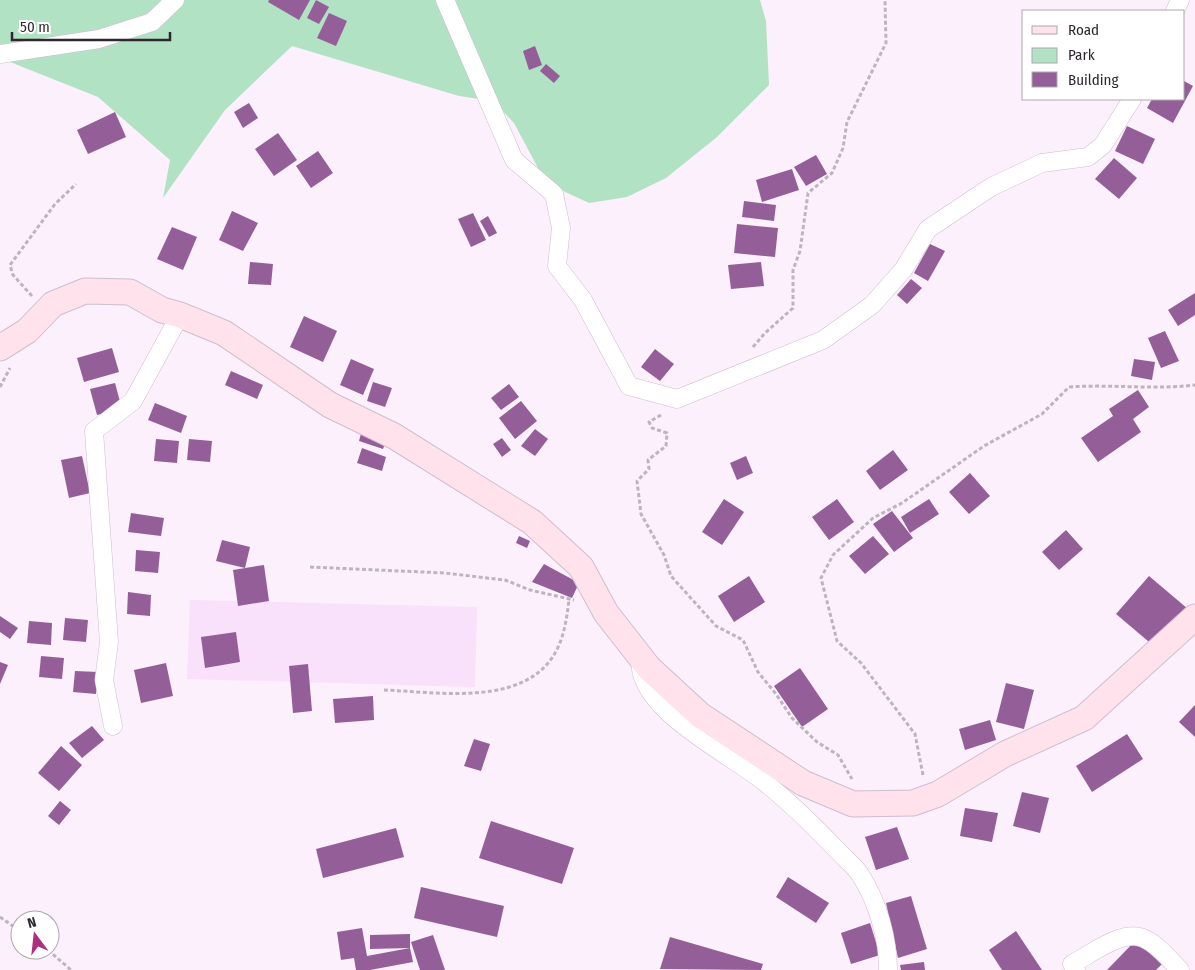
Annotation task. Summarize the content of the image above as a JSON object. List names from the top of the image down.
{
  "legend": ["Road", "Park", "Building"],
  "scale_bar": "50 m",
  "north": "top"
}
